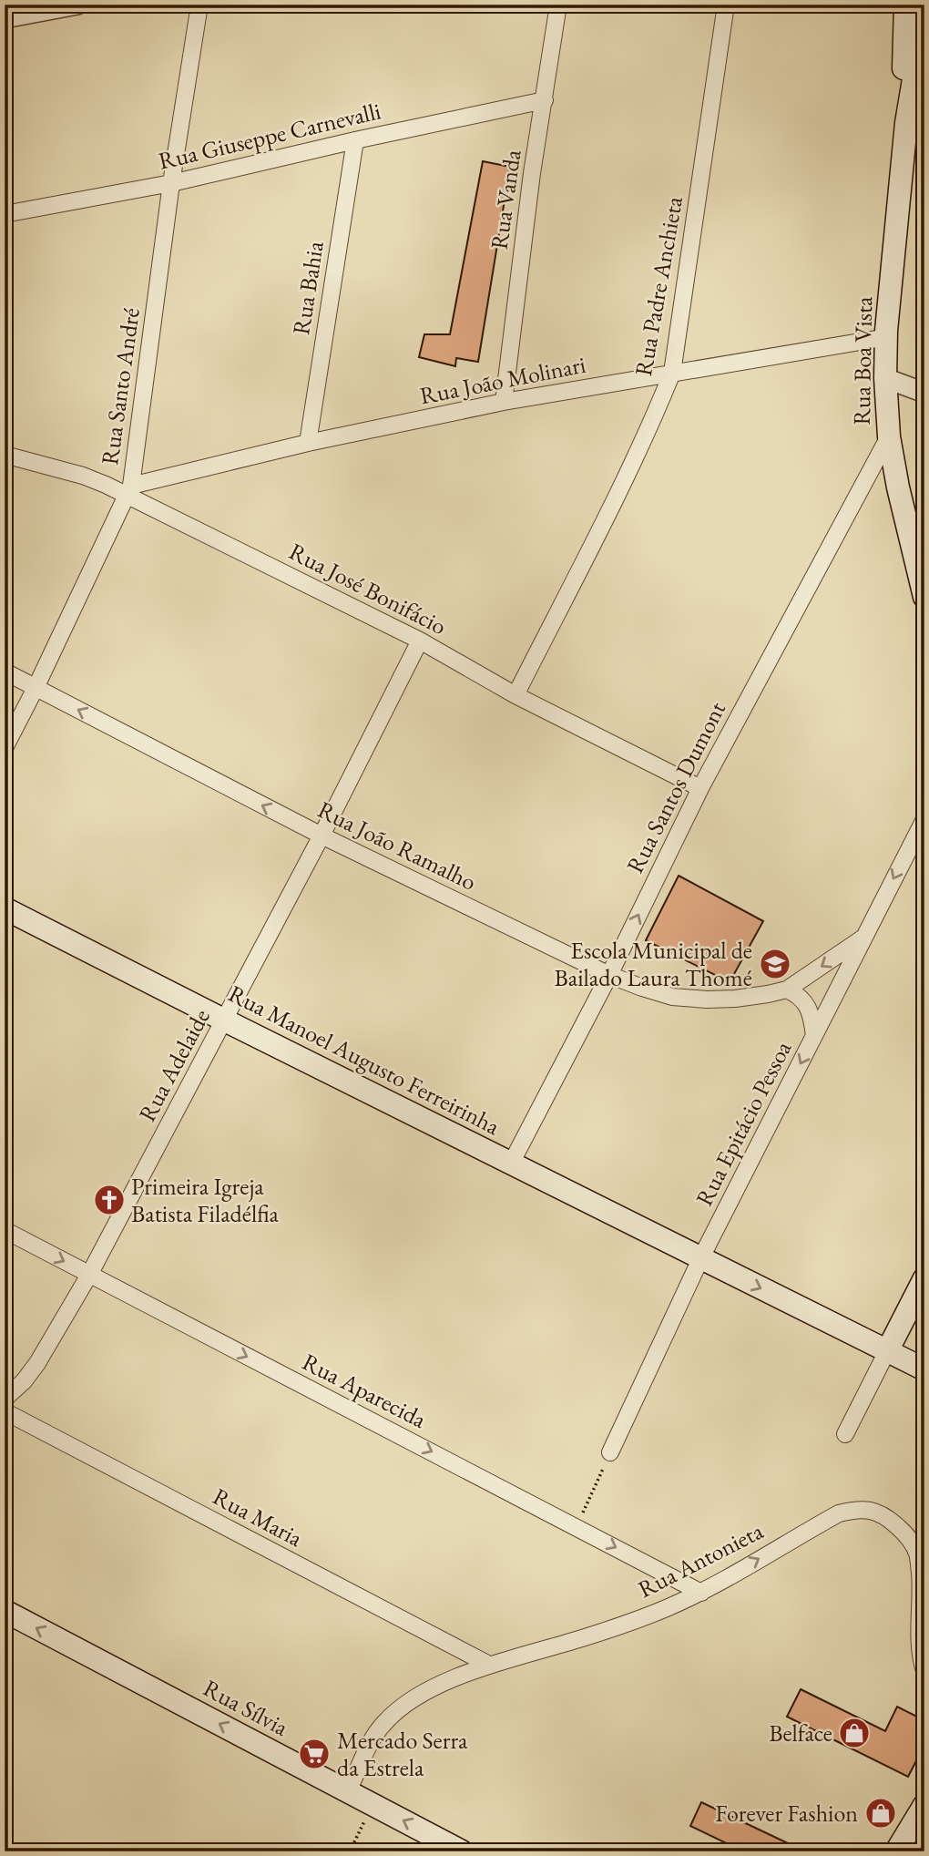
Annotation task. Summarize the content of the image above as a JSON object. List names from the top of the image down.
{
  "streets": {
    "main road": ["Rua Boa Vista", "Rua Manoel Augusto Ferreirinha", "Rua Sílvia"],
    "street": [
      "Rua Giuseppe Carnevalli",
      "Rua Vanda",
      "Rua Padre Anchieta",
      "Rua Bahia",
      "Rua João Molinari",
      "Rua Santo André",
      "Rua José Bonifácio",
      "Rua Santos Dumont",
      "Rua João Ramalho",
      "Rua Adelaide",
      "Rua Epitácio Pessoa",
      "Rua Aparecida",
      "Rua Maria",
      "Rua Antonieta"
    ]
  },
  "crossings": [
    ["Rua Giuseppe Carnevalli", "Rua Vanda"],
    ["Rua Giuseppe Carnevalli", "Rua Bahia"],
    ["Rua Giuseppe Carnevalli", "Rua Santo André"],
    ["Rua Vanda", "Rua João Molinari"],
    ["Rua Padre Anchieta", "Rua João Molinari"],
    ["Rua Padre Anchieta", "Rua José Bonifácio"],
    ["Rua Bahia", "Rua João Molinari"],
    ["Rua Boa Vista", "Rua João Molinari"],
    ["Rua Boa Vista", "Rua Santos Dumont"],
    ["Rua João Molinari", "Rua Santo André"],
    ["Rua João Molinari", "Rua José Bonifácio"],
    ["Rua Santo André", "Rua José Bonifácio"],
    ["Rua Santo André", "Rua João Ramalho"],
    ["Rua José Bonifácio", "Rua Santos Dumont"],
    ["Rua José Bonifácio", "Rua Adelaide"],
    ["Rua Santos Dumont", "Rua João Ramalho"],
    ["Rua Santos Dumont", "Rua Manoel Augusto Ferreirinha"],
    ["Rua João Ramalho", "Rua Adelaide"],
    ["Rua João Ramalho", "Rua Epitácio Pessoa"],
    ["Rua Manoel Augusto Ferreirinha", "Rua Adelaide"],
    ["Rua Manoel Augusto Ferreirinha", "Rua Epitácio Pessoa"],
    ["Rua Adelaide", "Rua Aparecida"],
    ["Rua Aparecida", "Rua Antonieta"],
    ["Rua Maria", "Rua Antonieta"],
    ["Rua Antonieta", "Rua Sílvia"]
  ],
  "one_way": [
    "Rua João Ramalho",
    "Rua Epitácio Pessoa",
    "Rua Aparecida",
    "Rua Sílvia"
  ],
  "places": {
    "school or university": ["Escola Municipal de Bailado Laura Thomé"],
    "church": ["Primeira Igreja Batista Filadélfia"],
    "shop": ["Belface", "Forever Fashion"],
    "supermarket": ["Mercado Serra da Estrela"]
  }
}
